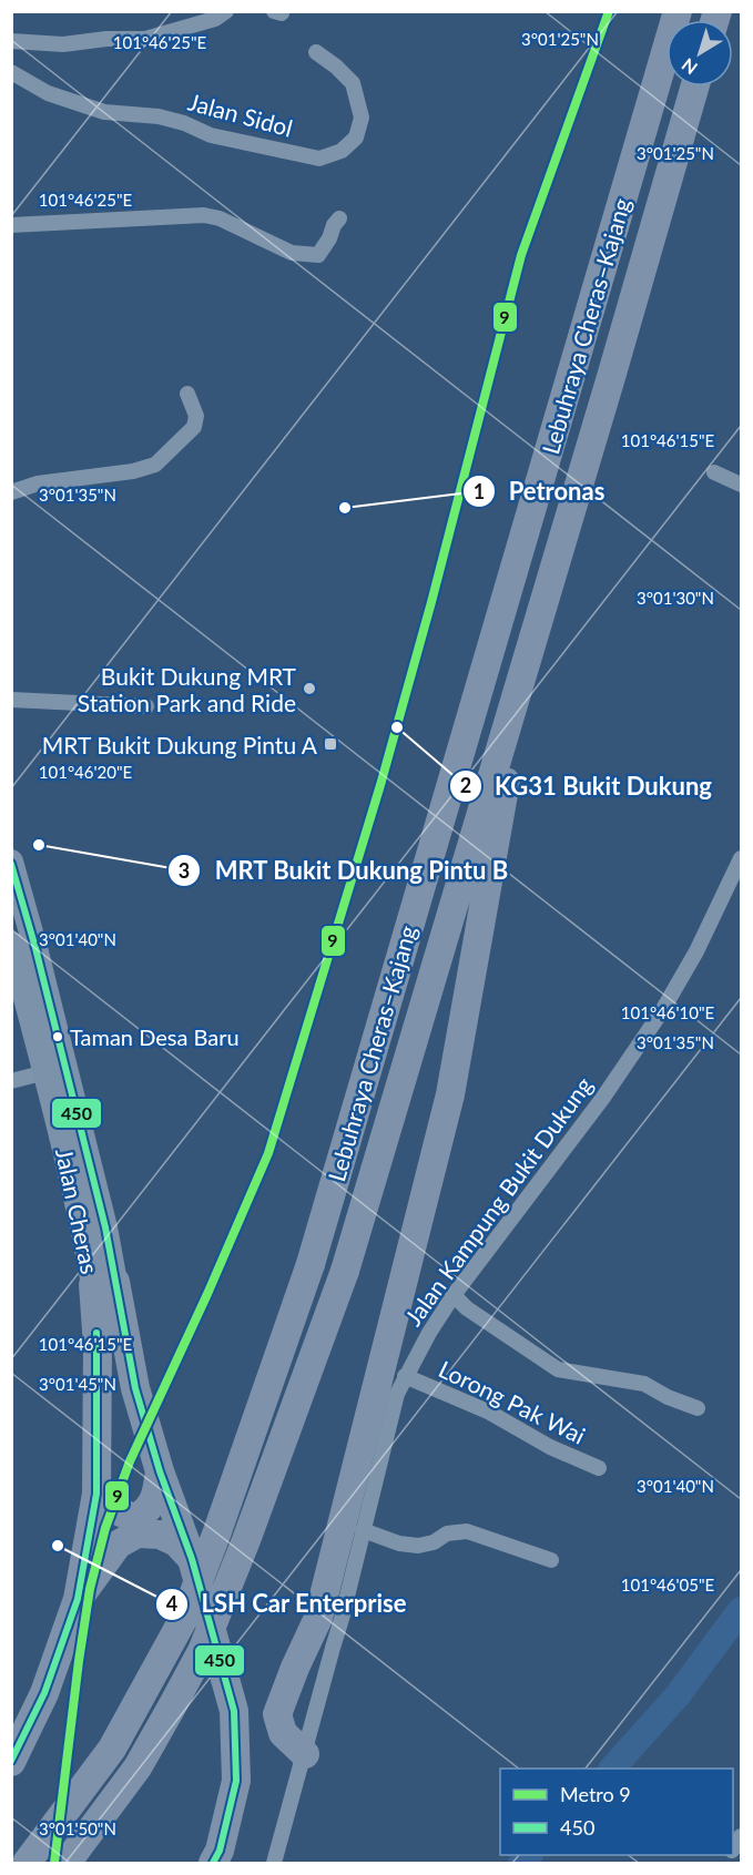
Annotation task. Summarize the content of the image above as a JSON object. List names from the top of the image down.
{
  "streets": {
    "highway": ["Lebuhraya Cheras–Kajang"],
    "main road": ["Jalan Cheras"],
    "street": ["Jalan Sidol", "Jalan Kampung Bukit Dukung", "Lorong Pak Wai"]
  },
  "crossings": [
    ["Jalan Kampung Bukit Dukung", "Lorong Pak Wai"]
  ],
  "places": {
    "other": [
      "Petronas",
      "Bukit Dukung MRT Station Park and Ride",
      "KG31 Bukit Dukung",
      "MRT Bukit Dukung Pintu B",
      "Taman Desa Baru",
      "LSH Car Enterprise"
    ],
    "transit": ["MRT Bukit Dukung Pintu A"]
  },
  "lines": ["metro line 9", "transit line 450"],
  "legend": ["Metro 9", "450"],
  "north": "bottom left",
  "coordinates": [
    "3°01'25\"N",
    "101°46'25\"E",
    "101°46'15\"E",
    "3°01'35\"N",
    "3°01'30\"N",
    "101°46'20\"E",
    "3°01'40\"N",
    "101°46'10\"E",
    "3°01'45\"N",
    "101°46'05\"E",
    "3°01'50\"N"
  ]
}
